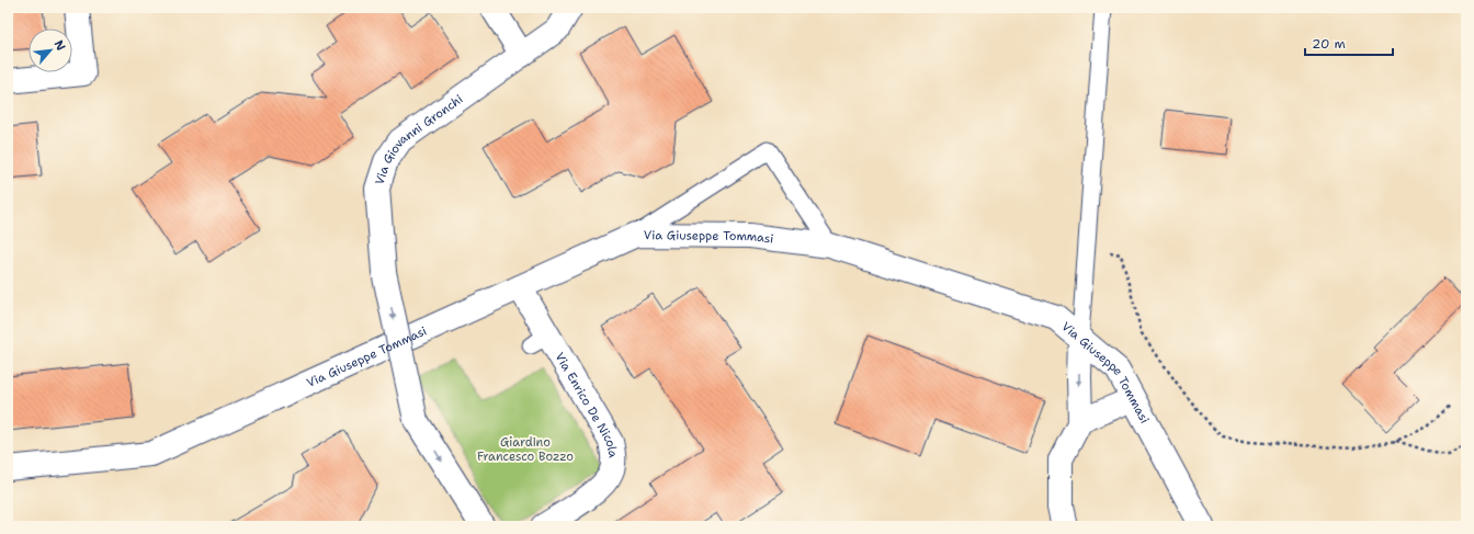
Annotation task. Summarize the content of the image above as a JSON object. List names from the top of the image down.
{
  "streets": {
    "street": ["Via Giovanni Gronchi", "Via Giuseppe Tommasi", "Via Enrico De Nicola"]
  },
  "crossings": [
    ["Via Giuseppe Tommasi", "Via Enrico De Nicola"]
  ],
  "one_way": ["Via Giovanni Gronchi"],
  "parks": ["Giardino Francesco Bozzo"],
  "scale_bar": "20 m",
  "north": "top right"
}
